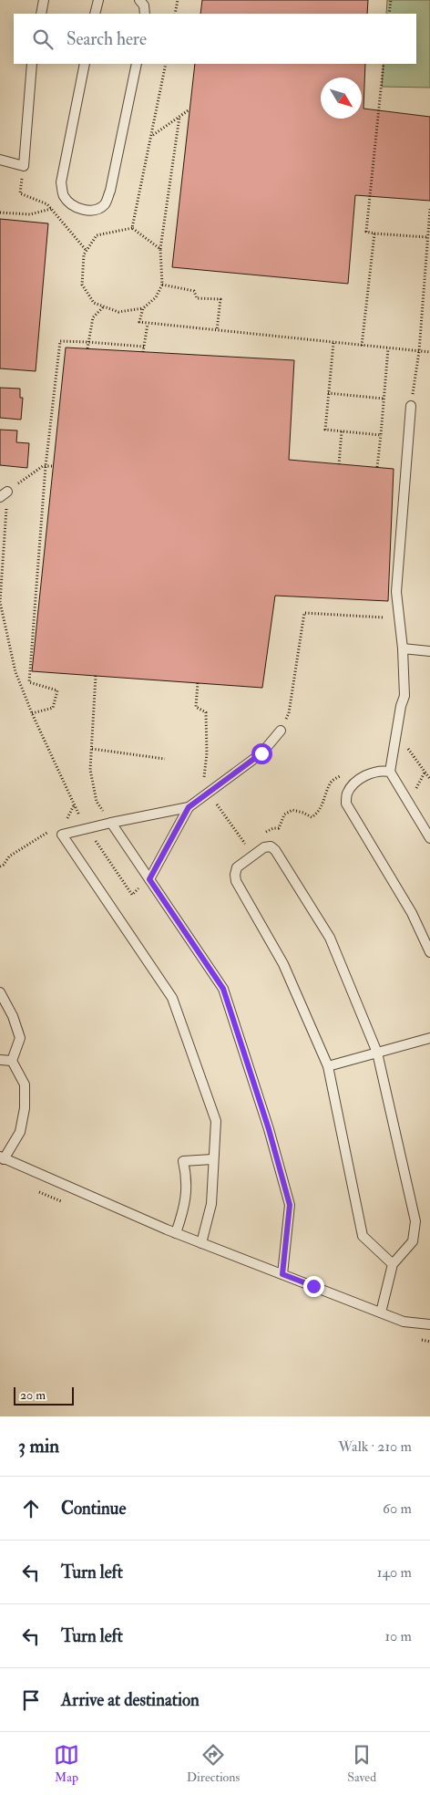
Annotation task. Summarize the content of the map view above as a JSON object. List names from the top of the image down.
{
  "scale_bar": "20 m",
  "north": "bottom right",
  "page": {
    "search": "Search here",
    "scale": "20 m",
    "heading": ["3 min", "Walk · 210 m"],
    "list": [
      ["Continue", "60 m"],
      ["Turn left", "140 m"],
      ["Turn left", "10 m"],
      "Arrive at destination"
    ],
    "nav": ["Map", "Directions", "Saved"]
  }
}
